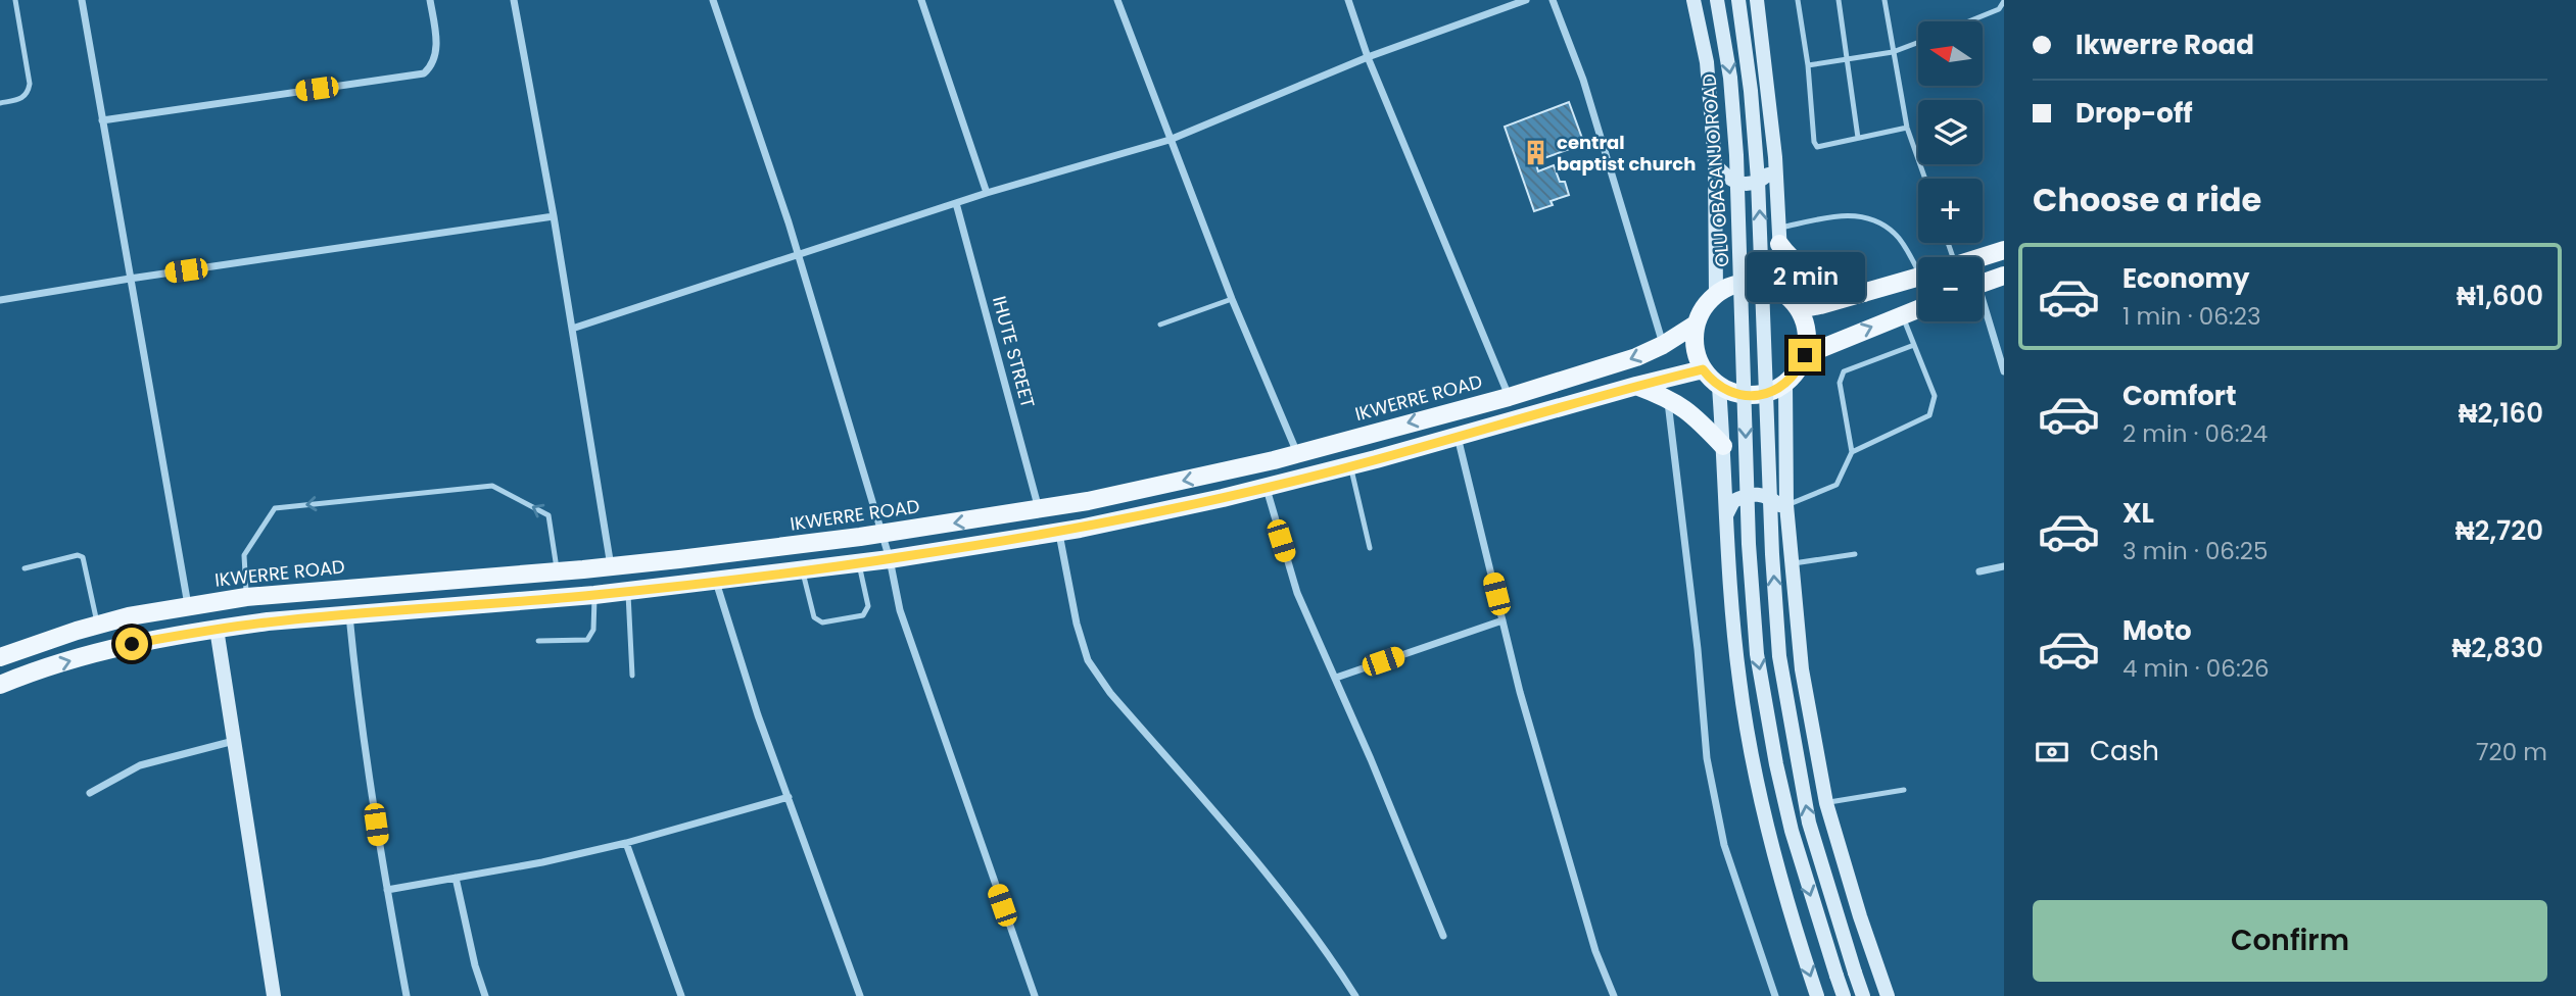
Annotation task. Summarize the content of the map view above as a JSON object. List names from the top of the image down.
{
  "streets": {
    "main road": ["IKWERRE ROAD"],
    "street": ["OLU OBASANJO ROAD", "IHUTE STREET"]
  },
  "crossings": [
    ["IHUTE STREET", "IKWERRE ROAD"]
  ],
  "places": {
    "building": ["central baptist church"]
  },
  "north": "left",
  "page": {
    "banner": ["Ikwerre Road", "Drop-off"],
    "map_buttons": ["+", "−"],
    "heading": "Choose a ride",
    "list": [
      {
        "name": "Economy",
        "note": "1 min · 06:23",
        "value": "₦1,600"
      },
      {
        "name": "Comfort",
        "note": "2 min · 06:24",
        "value": "₦2,160"
      },
      {
        "name": "XL",
        "note": "3 min · 06:25",
        "value": "₦2,720"
      },
      {
        "name": "Moto",
        "note": "4 min · 06:26",
        "value": "₦2,830"
      }
    ],
    "bubble": "2 min",
    "pay": ["Cash", "720 m"],
    "buttons": "Confirm"
  }
}
